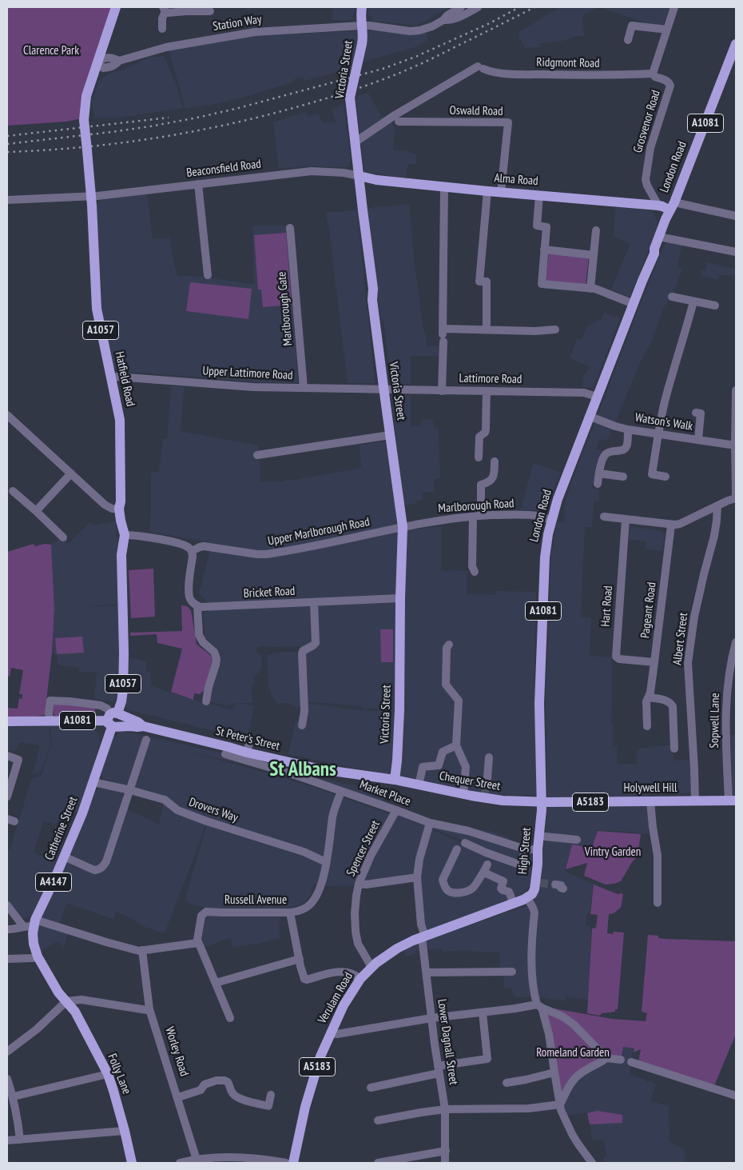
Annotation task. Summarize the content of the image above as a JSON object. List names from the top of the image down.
{
  "streets": {
    "main road": [
      "Victoria Street",
      "A1081",
      "London Road",
      "Alma Road",
      "A1057",
      "Hatfield Road",
      "St Peter's Street",
      "Chequer Street",
      "Holywell Hill",
      "A5183",
      "Catherine Street",
      "High Street",
      "A4147",
      "Verulam Road",
      "Folly Lane"
    ],
    "street": [
      "Station Way",
      "Ridgmont Road",
      "Oswald Road",
      "Grosvenor Road",
      "Beaconsfield Road",
      "Marlborough Gate",
      "Upper Lattimore Road",
      "Lattimore Road",
      "Watson's Walk",
      "Marlborough Road",
      "Upper Marlborough Road",
      "Bricket Road",
      "Hart Road",
      "Pageant Road",
      "Albert Street",
      "Sopwell Lane",
      "Market Place",
      "Drovers Way",
      "Spencer Street",
      "Russell Avenue",
      "Lower Dagnall Street",
      "Worley Road"
    ]
  },
  "crossings": [
    ["Station Way", "Victoria Street"],
    ["Station Way", "Hatfield Road"],
    ["Ridgmont Road", "Victoria Street"],
    ["Ridgmont Road", "Grosvenor Road"],
    ["Victoria Street", "Beaconsfield Road"],
    ["Victoria Street", "Alma Road"],
    ["Victoria Street", "Upper Lattimore Road"],
    ["Victoria Street", "Lattimore Road"],
    ["Victoria Street", "Marlborough Road"],
    ["Victoria Street", "Upper Marlborough Road"],
    ["Victoria Street", "Bricket Road"],
    ["Victoria Street", "St Peter's Street"],
    ["Victoria Street", "Chequer Street"],
    ["Oswald Road", "Alma Road"],
    ["Grosvenor Road", "Alma Road"],
    ["London Road", "Alma Road"],
    ["London Road", "Lattimore Road"],
    ["London Road", "Watson's Walk"],
    ["London Road", "Marlborough Road"],
    ["London Road", "Chequer Street"],
    ["London Road", "Holywell Hill"],
    ["London Road", "High Street"],
    ["Beaconsfield Road", "Alma Road"],
    ["Beaconsfield Road", "Hatfield Road"],
    ["Marlborough Gate", "Upper Lattimore Road"],
    ["Upper Lattimore Road", "Hatfield Road"],
    ["Upper Lattimore Road", "Lattimore Road"],
    ["Hatfield Road", "St Peter's Street"],
    ["Hatfield Road", "Catherine Street"],
    ["Marlborough Road", "Upper Marlborough Road"],
    ["Hart Road", "Pageant Road"],
    ["Albert Street", "Holywell Hill"],
    ["Sopwell Lane", "Holywell Hill"],
    ["St Peter's Street", "Chequer Street"],
    ["St Peter's Street", "Catherine Street"],
    ["Chequer Street", "Holywell Hill"],
    ["Chequer Street", "High Street"],
    ["Holywell Hill", "High Street"],
    ["Market Place", "Spencer Street"],
    ["Market Place", "High Street"],
    ["Market Place", "Russell Avenue"],
    ["Market Place", "Lower Dagnall Street"],
    ["Drovers Way", "Catherine Street"],
    ["Drovers Way", "Russell Avenue"],
    ["Catherine Street", "Folly Lane"],
    ["Spencer Street", "Verulam Road"],
    ["High Street", "Verulam Road"],
    ["Verulam Road", "Lower Dagnall Street"]
  ],
  "districts": ["St Albans"],
  "parks": ["Clarence Park", "Vintry Garden", "Romeland Garden"]
}
